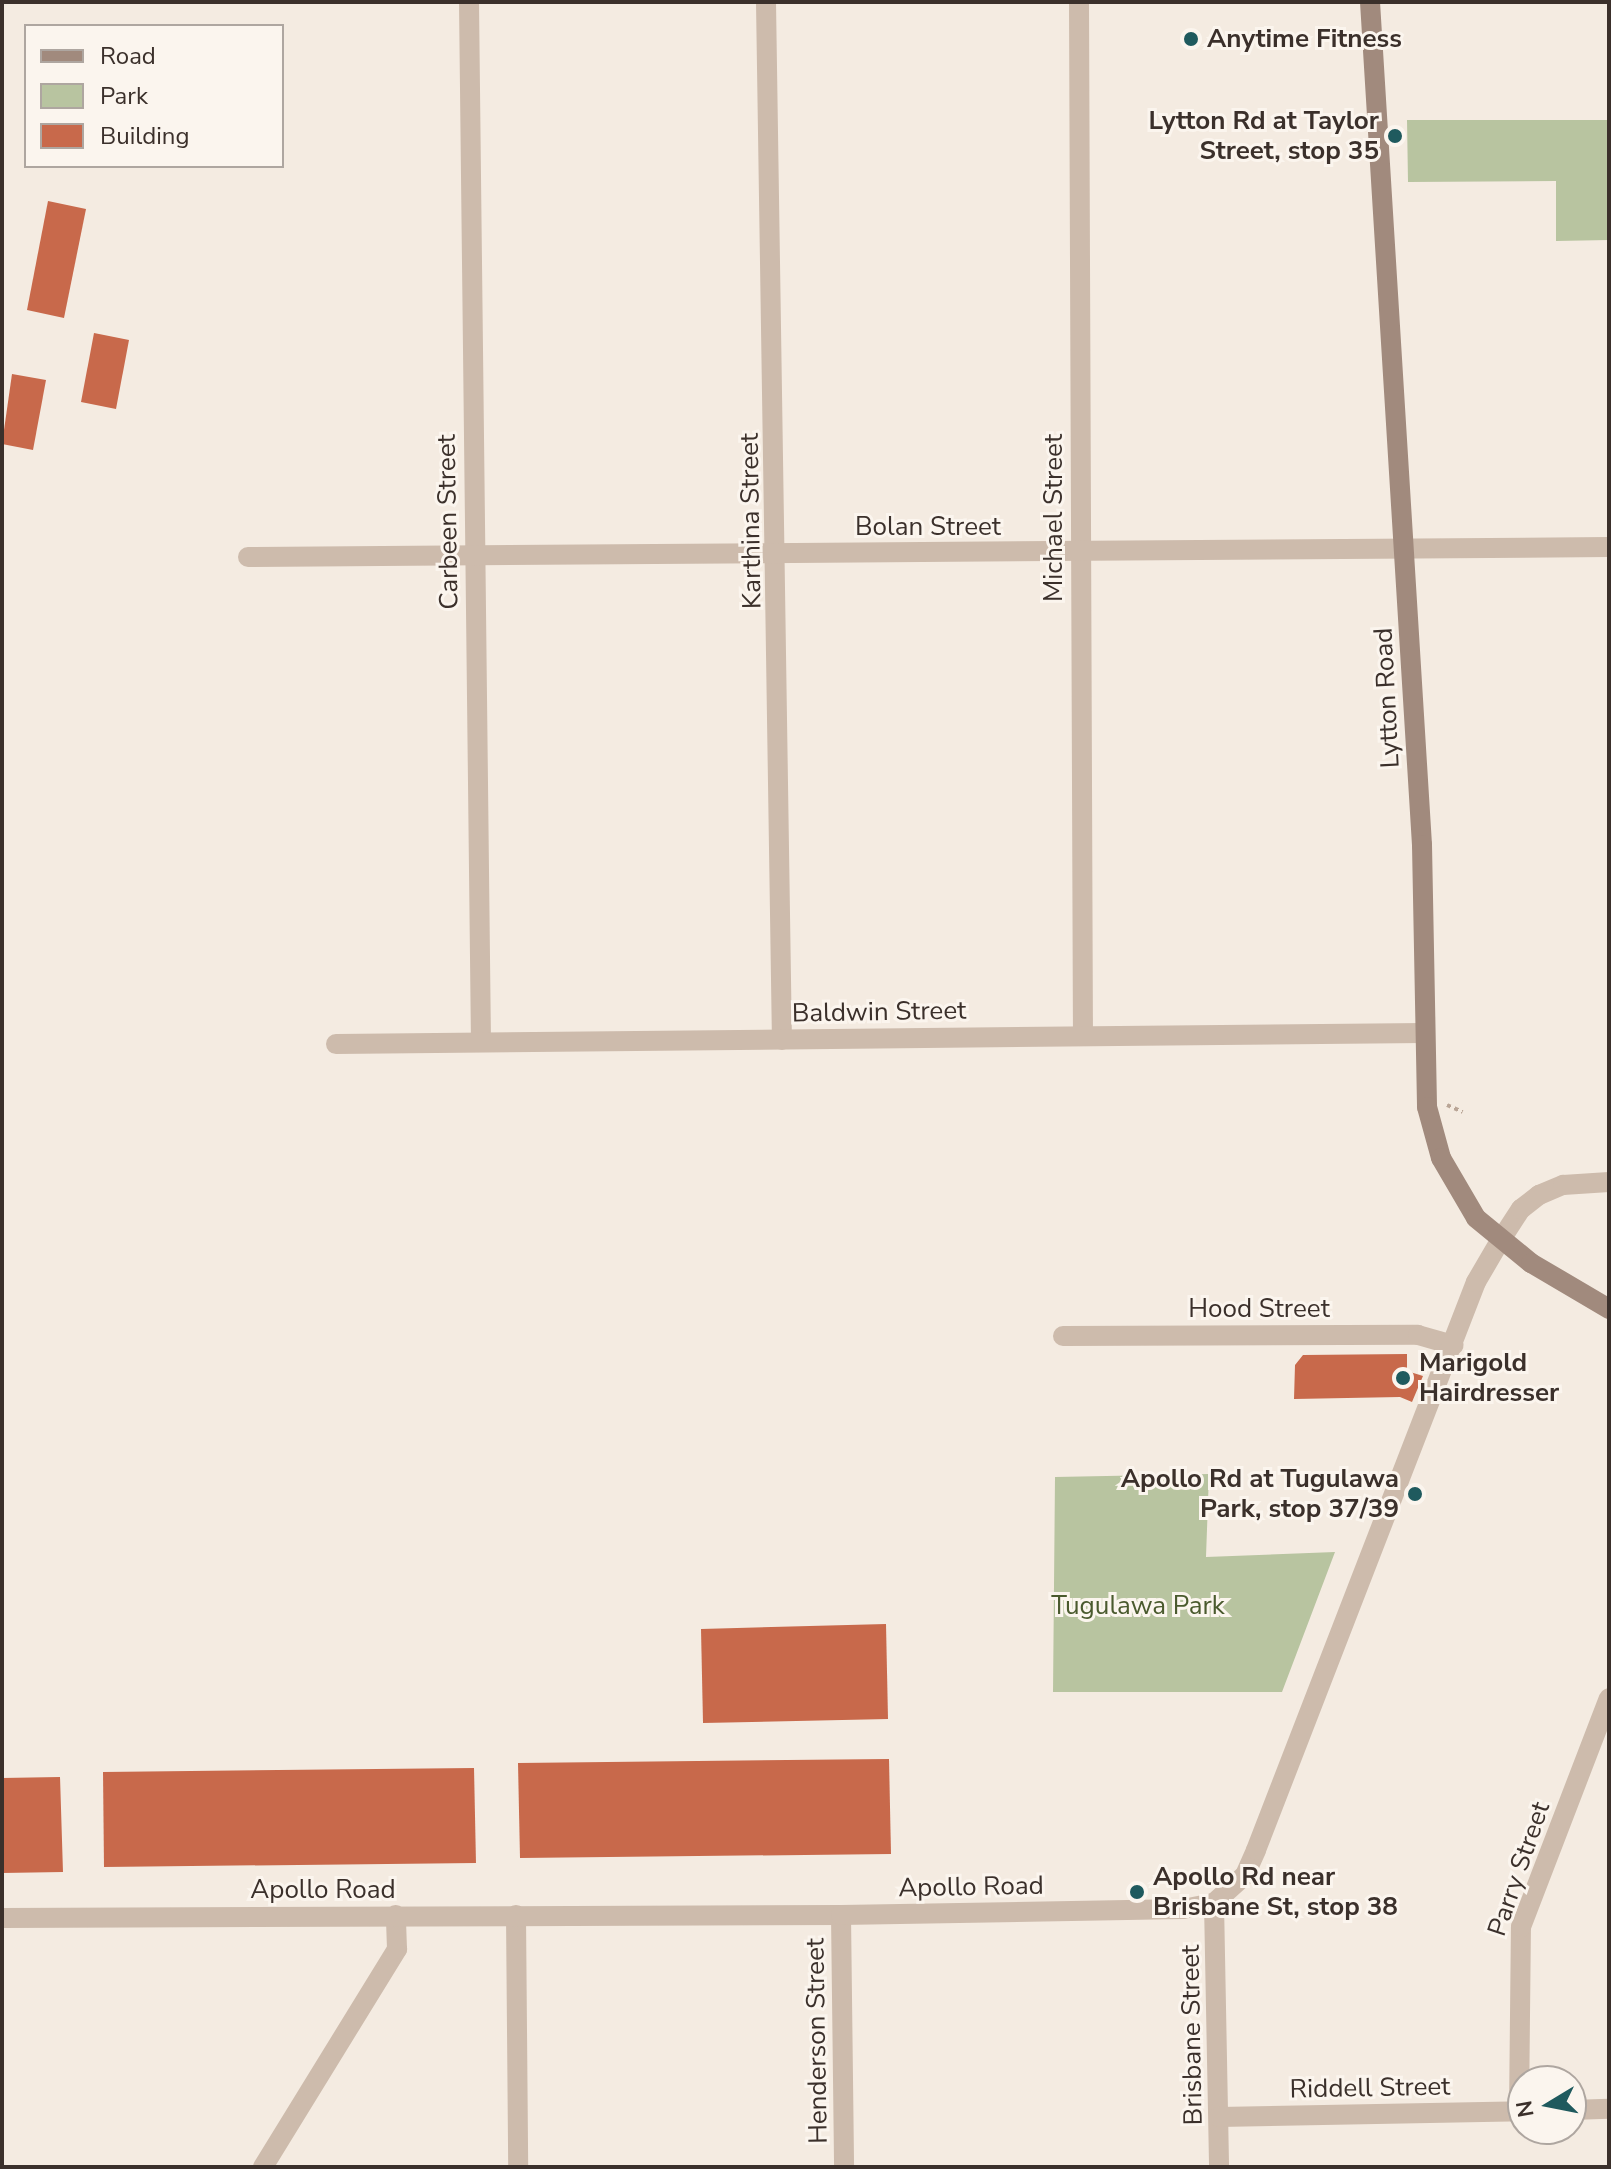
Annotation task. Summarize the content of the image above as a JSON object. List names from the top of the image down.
{
  "streets": {
    "main road": ["Lytton Road"],
    "street": [
      "Michael Street",
      "Karthina Street",
      "Carbeen Street",
      "Bolan Street",
      "Baldwin Street",
      "Hood Street",
      "Parry Street",
      "Apollo Road",
      "Brisbane Street",
      "Henderson Street",
      "Riddell Street"
    ]
  },
  "crossings": [
    ["Michael Street", "Bolan Street"],
    ["Michael Street", "Baldwin Street"],
    ["Karthina Street", "Bolan Street"],
    ["Karthina Street", "Baldwin Street"],
    ["Carbeen Street", "Bolan Street"],
    ["Carbeen Street", "Baldwin Street"],
    ["Bolan Street", "Lytton Road"],
    ["Lytton Road", "Baldwin Street"],
    ["Apollo Road", "Brisbane Street"],
    ["Apollo Road", "Henderson Street"],
    ["Brisbane Street", "Riddell Street"]
  ],
  "parks": ["Tugulawa Park"],
  "places": [
    "Anytime Fitness",
    "Lytton Rd at Taylor Street, stop 35",
    "Marigold Hairdresser",
    "Apollo Rd at Tugulawa Park, stop 37/39",
    "Apollo Rd near Brisbane St, stop 38"
  ],
  "legend": ["Road", "Park", "Building"],
  "north": "left"
}
